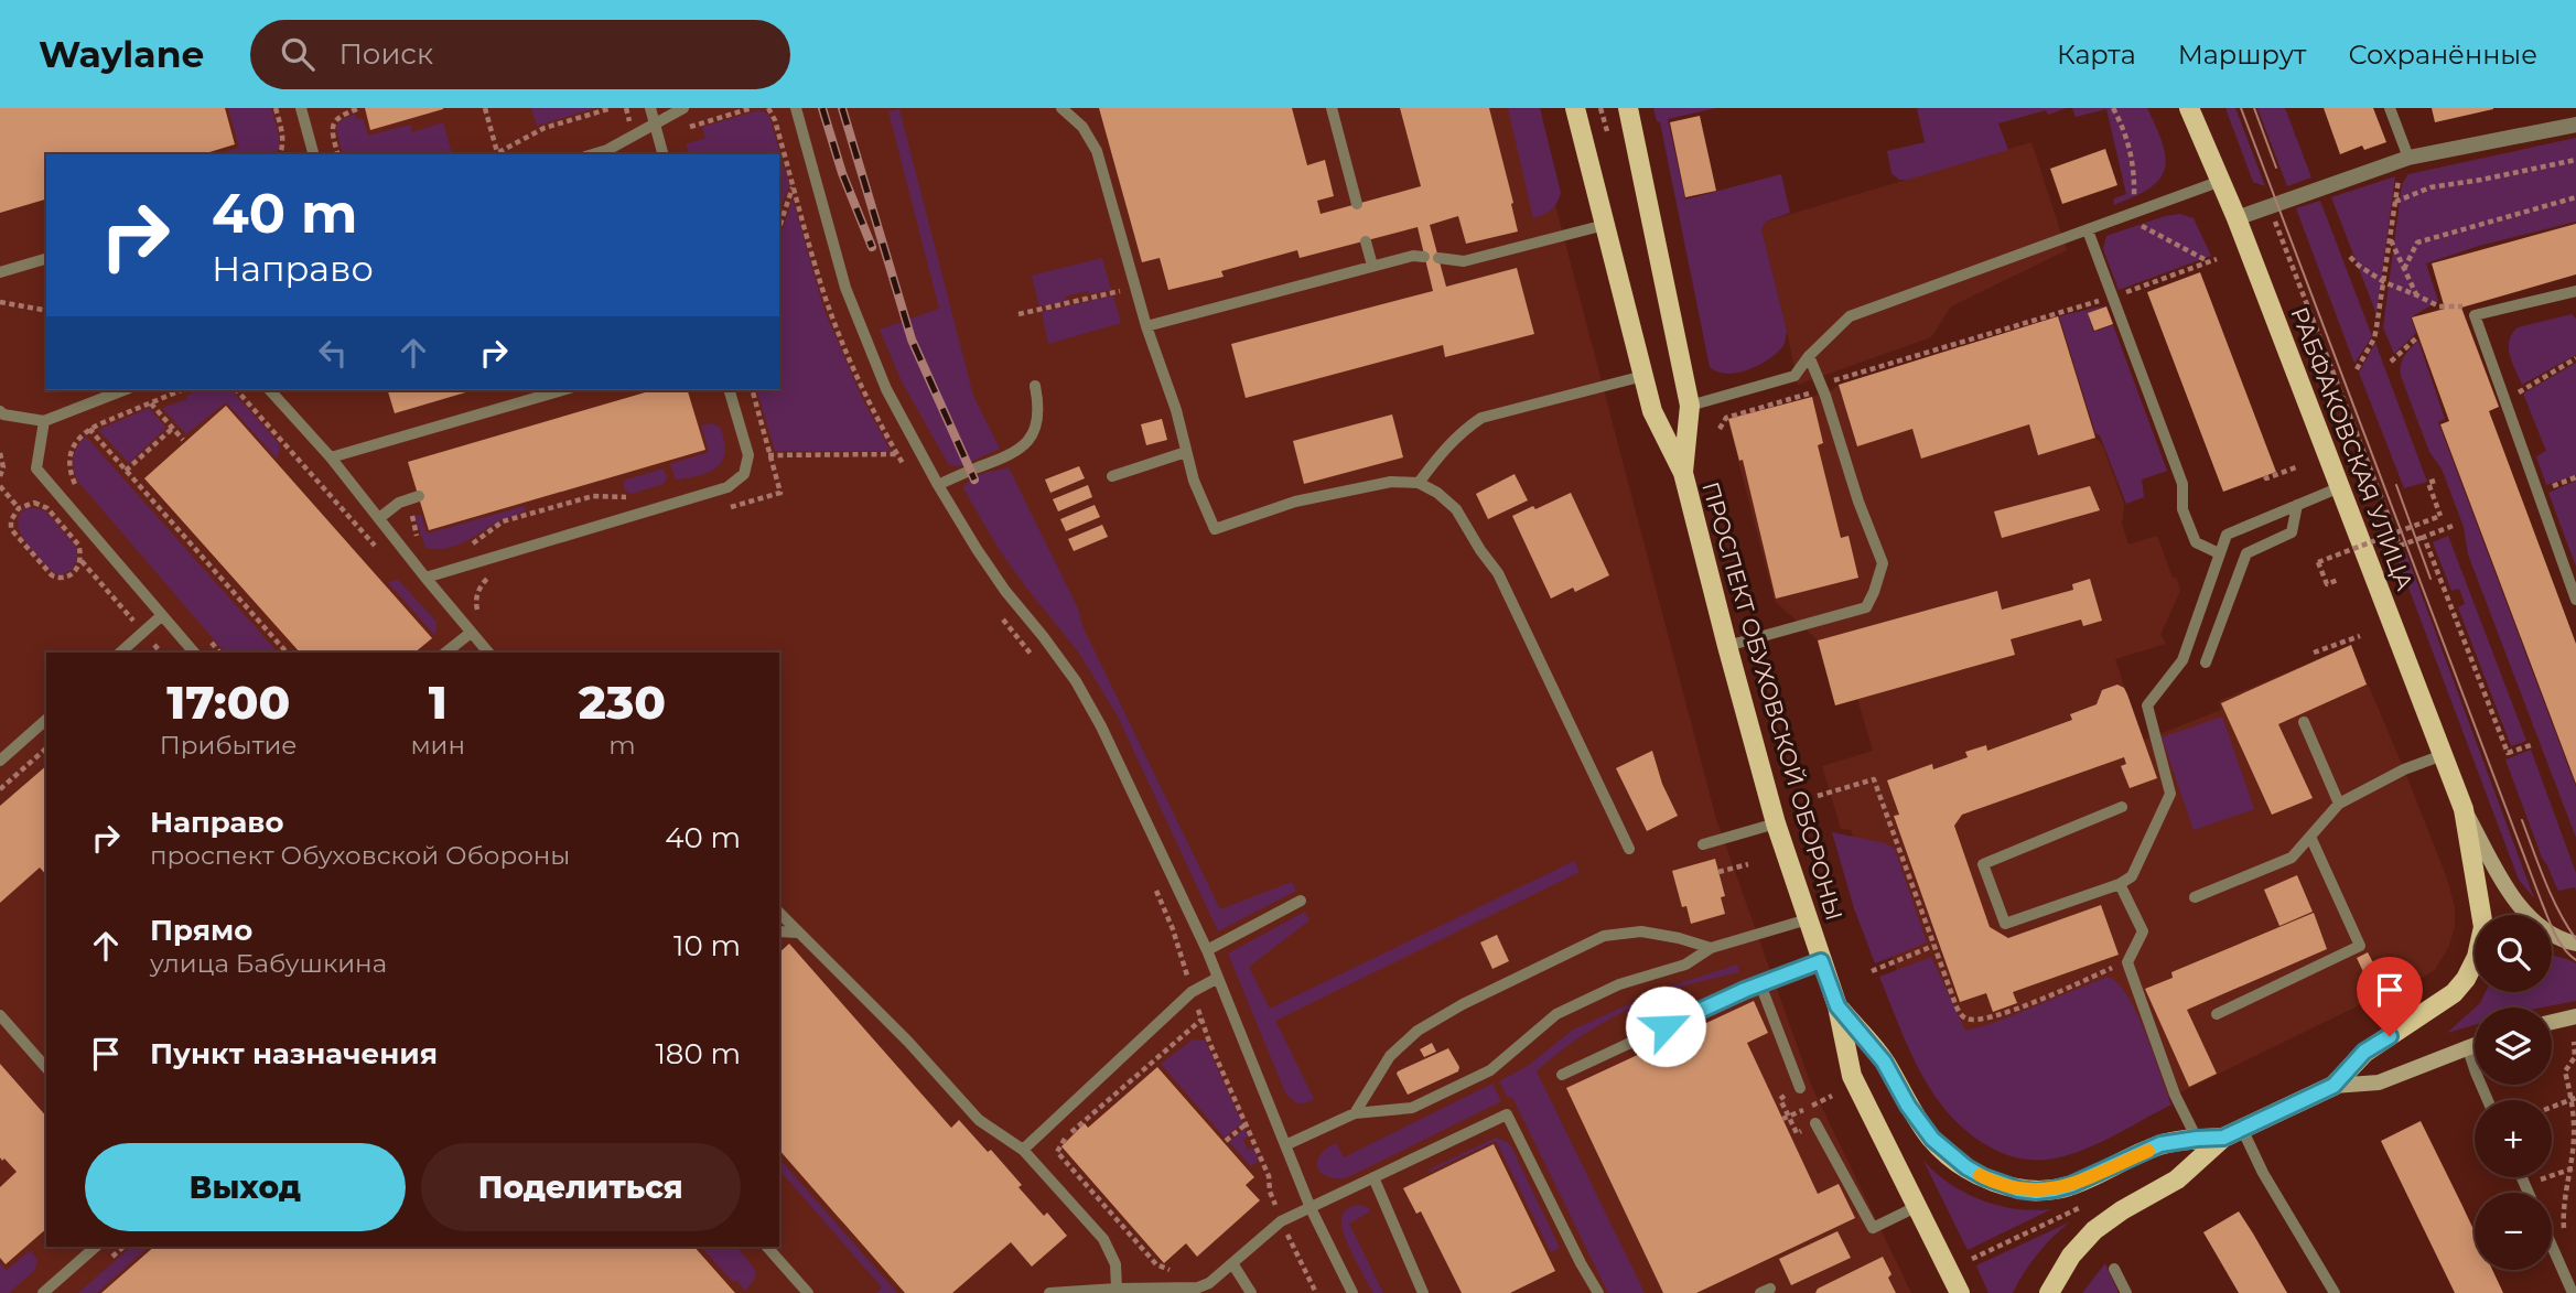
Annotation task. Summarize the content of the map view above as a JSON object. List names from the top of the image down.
{
  "streets": {
    "main road": ["РАБФАКОВСКАЯ УЛИЦА", "ПРОСПЕКТ ОБУХОВСКОЙ ОБОРОНЫ"]
  },
  "page": {
    "header": "Waylane",
    "search": "Поиск",
    "nav": ["Карта", "Маршрут", "Сохранённые"],
    "turn": ["40 m", "Направо"],
    "eta": [
      "17:00",
      "Прибытие",
      "1",
      "мин",
      "230",
      "m"
    ],
    "list": [
      {
        "name": "Направо",
        "note": "проспект Обуховской Обороны",
        "value": "40 m"
      },
      {
        "name": "Прямо",
        "note": "улица Бабушкина",
        "value": "10 m"
      },
      {
        "name": "Пункт назначения",
        "value": "180 m"
      }
    ],
    "map_buttons": ["+", "−"],
    "buttons": ["Выход", "Поделиться"]
  }
}
